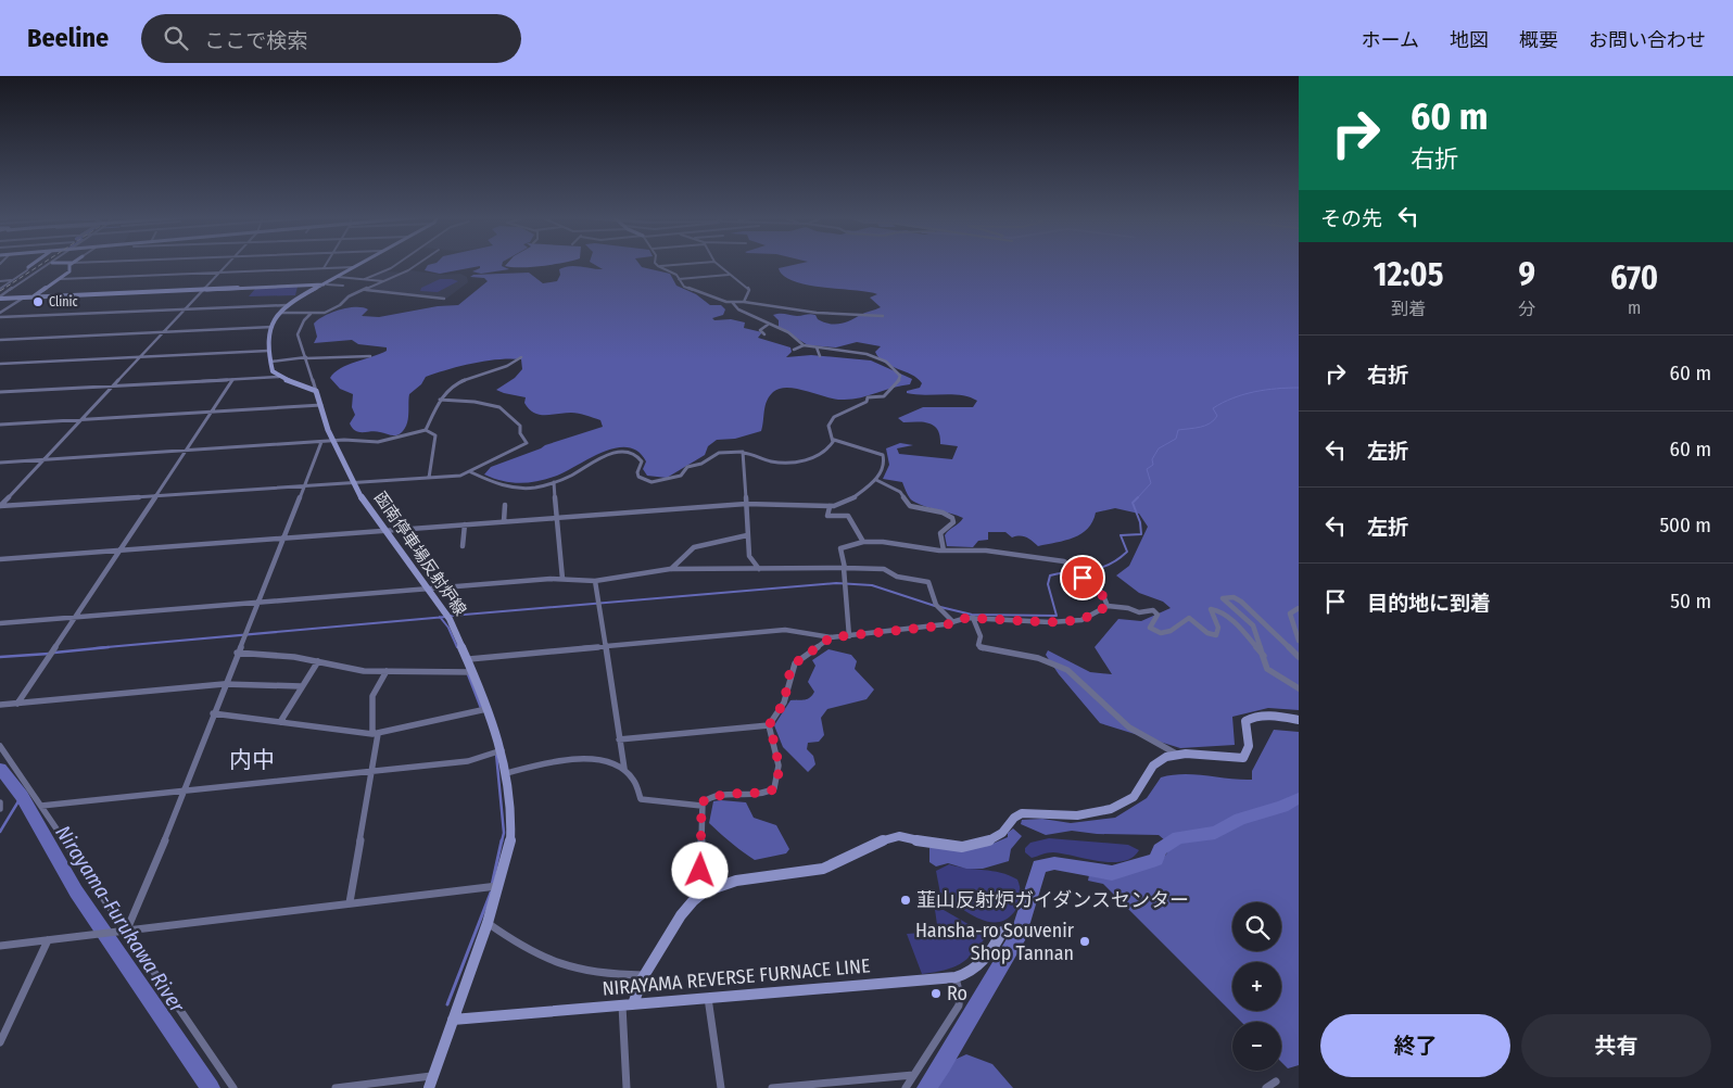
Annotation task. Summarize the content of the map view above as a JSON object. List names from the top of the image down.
{
  "streets": {
    "main road": ["函南停車場反射炉線", "NIRAYAMA REVERSE FURNACE LINE"]
  },
  "crossings": [
    ["函南停車場反射炉線", "NIRAYAMA REVERSE FURNACE LINE"]
  ],
  "districts": ["内中"],
  "water": ["Nirayama-Furukawa River"],
  "places": [
    "Clinic",
    "韮山反射炉ガイダンスセンター",
    "Hansha-ro Souvenir Shop Tannan",
    "Ro"
  ],
  "page": {
    "header": "Beeline",
    "search": "ここで検索",
    "nav": [
      "ホーム",
      "地図",
      "概要",
      "お問い合わせ"
    ],
    "turn": ["60 m", "右折"],
    "then": "その先",
    "eta": [
      "12:05",
      "到着",
      "9",
      "分",
      "670",
      "m"
    ],
    "list": [
      {
        "name": "右折",
        "value": "60 m"
      },
      {
        "name": "左折",
        "value": "60 m"
      },
      {
        "name": "左折",
        "value": "500 m"
      },
      {
        "name": "目的地に到着",
        "value": "50 m"
      }
    ],
    "map_buttons": ["+", "−"],
    "buttons": ["終了", "共有"]
  }
}
